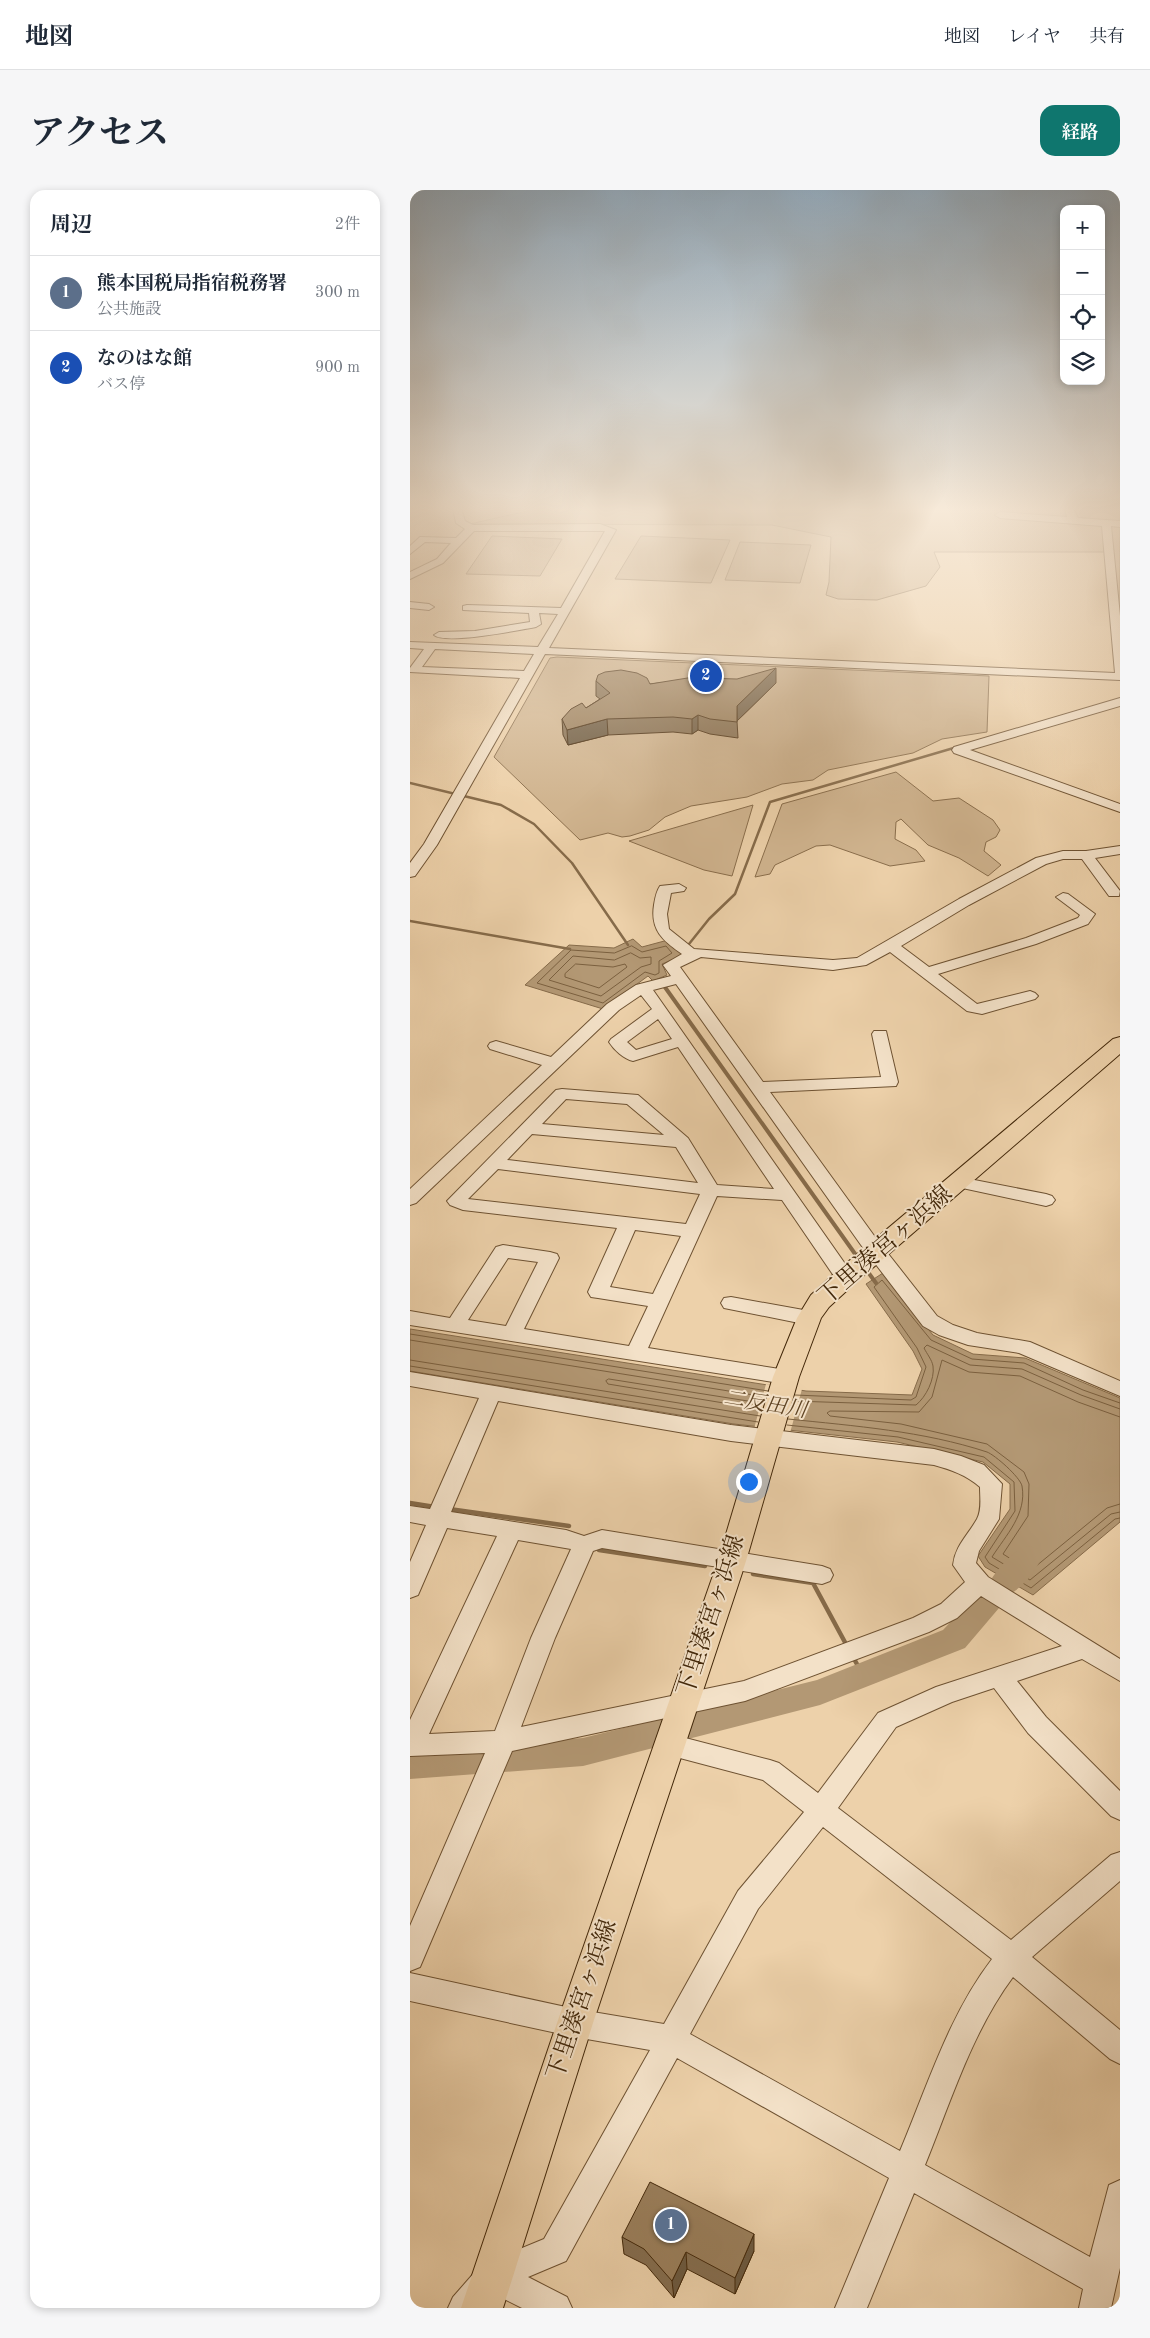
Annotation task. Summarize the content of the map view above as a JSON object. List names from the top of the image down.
{
  "streets": {
    "main road": ["下里湊宮ヶ浜線"]
  },
  "water": ["二反田川"],
  "page": {
    "header": "地図",
    "nav": ["地図", "レイヤ", "共有"],
    "title": "アクセス",
    "buttons": "経路",
    "heading": ["周辺", "2件"],
    "map_buttons": ["+", "−"],
    "list": [
      {
        "mark": "1",
        "name": "熊本国税局指宿税務署",
        "note": "公共施設",
        "value": "300 m"
      },
      {
        "mark": "2",
        "name": "なのはな館",
        "note": "バス停",
        "value": "900 m"
      }
    ],
    "pins": ["2", "1"]
  }
}
